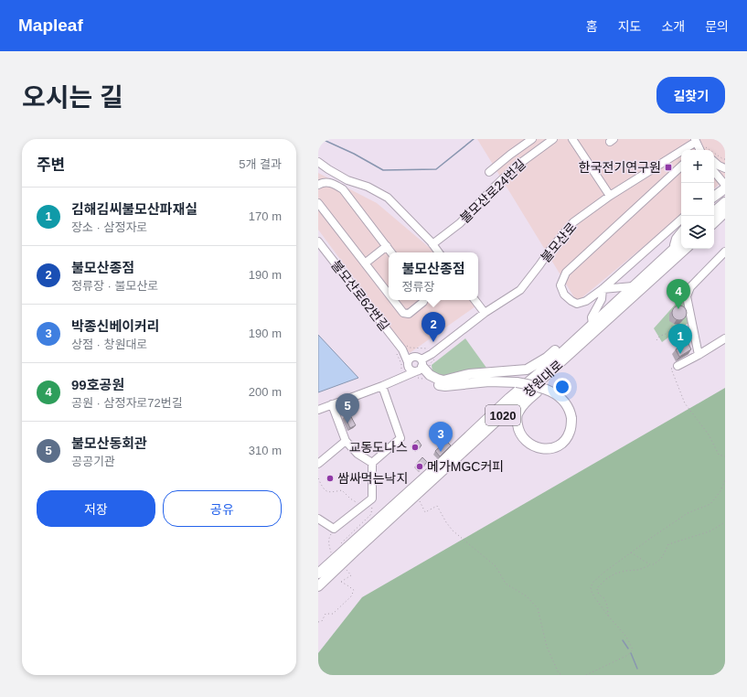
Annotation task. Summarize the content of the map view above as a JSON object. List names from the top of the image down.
{
  "streets": {
    "main road": ["창원대로", "1020"],
    "street": ["불모산로24번길", "불모산로", "불모산로62번길"]
  },
  "crossings": [
    ["불모산로", "불모산로62번길"]
  ],
  "places": {
    "transit": ["한국전기연구원"],
    "other": ["교동도나스", "메가MGC커피", "쌈싸먹는낙지"]
  },
  "page": {
    "header": "Mapleaf",
    "nav": [
      "홈",
      "지도",
      "소개",
      "문의"
    ],
    "title": "오시는 길",
    "buttons": [
      "길찾기",
      ["저장", "공유"]
    ],
    "heading": ["주변", "5개 결과"],
    "map_buttons": ["+", "−"],
    "list": [
      {
        "mark": "1",
        "name": "김해김씨불모산파재실",
        "note": "장소 · 삼정자로",
        "value": "170 m"
      },
      {
        "mark": "2",
        "name": "불모산종점",
        "note": "정류장 · 불모산로",
        "value": "190 m"
      },
      {
        "mark": "3",
        "name": "박종신베이커리",
        "note": "상점 · 창원대로",
        "value": "190 m"
      },
      {
        "mark": "4",
        "name": "99호공원",
        "note": "공원 · 삼정자로72번길",
        "value": "200 m"
      },
      {
        "mark": "5",
        "name": "불모산동회관",
        "note": "공공기관",
        "value": "310 m"
      }
    ],
    "popup": ["불모산종점", "정류장"],
    "pins": [
      "4",
      "2",
      "1",
      "5",
      "3"
    ]
  }
}
